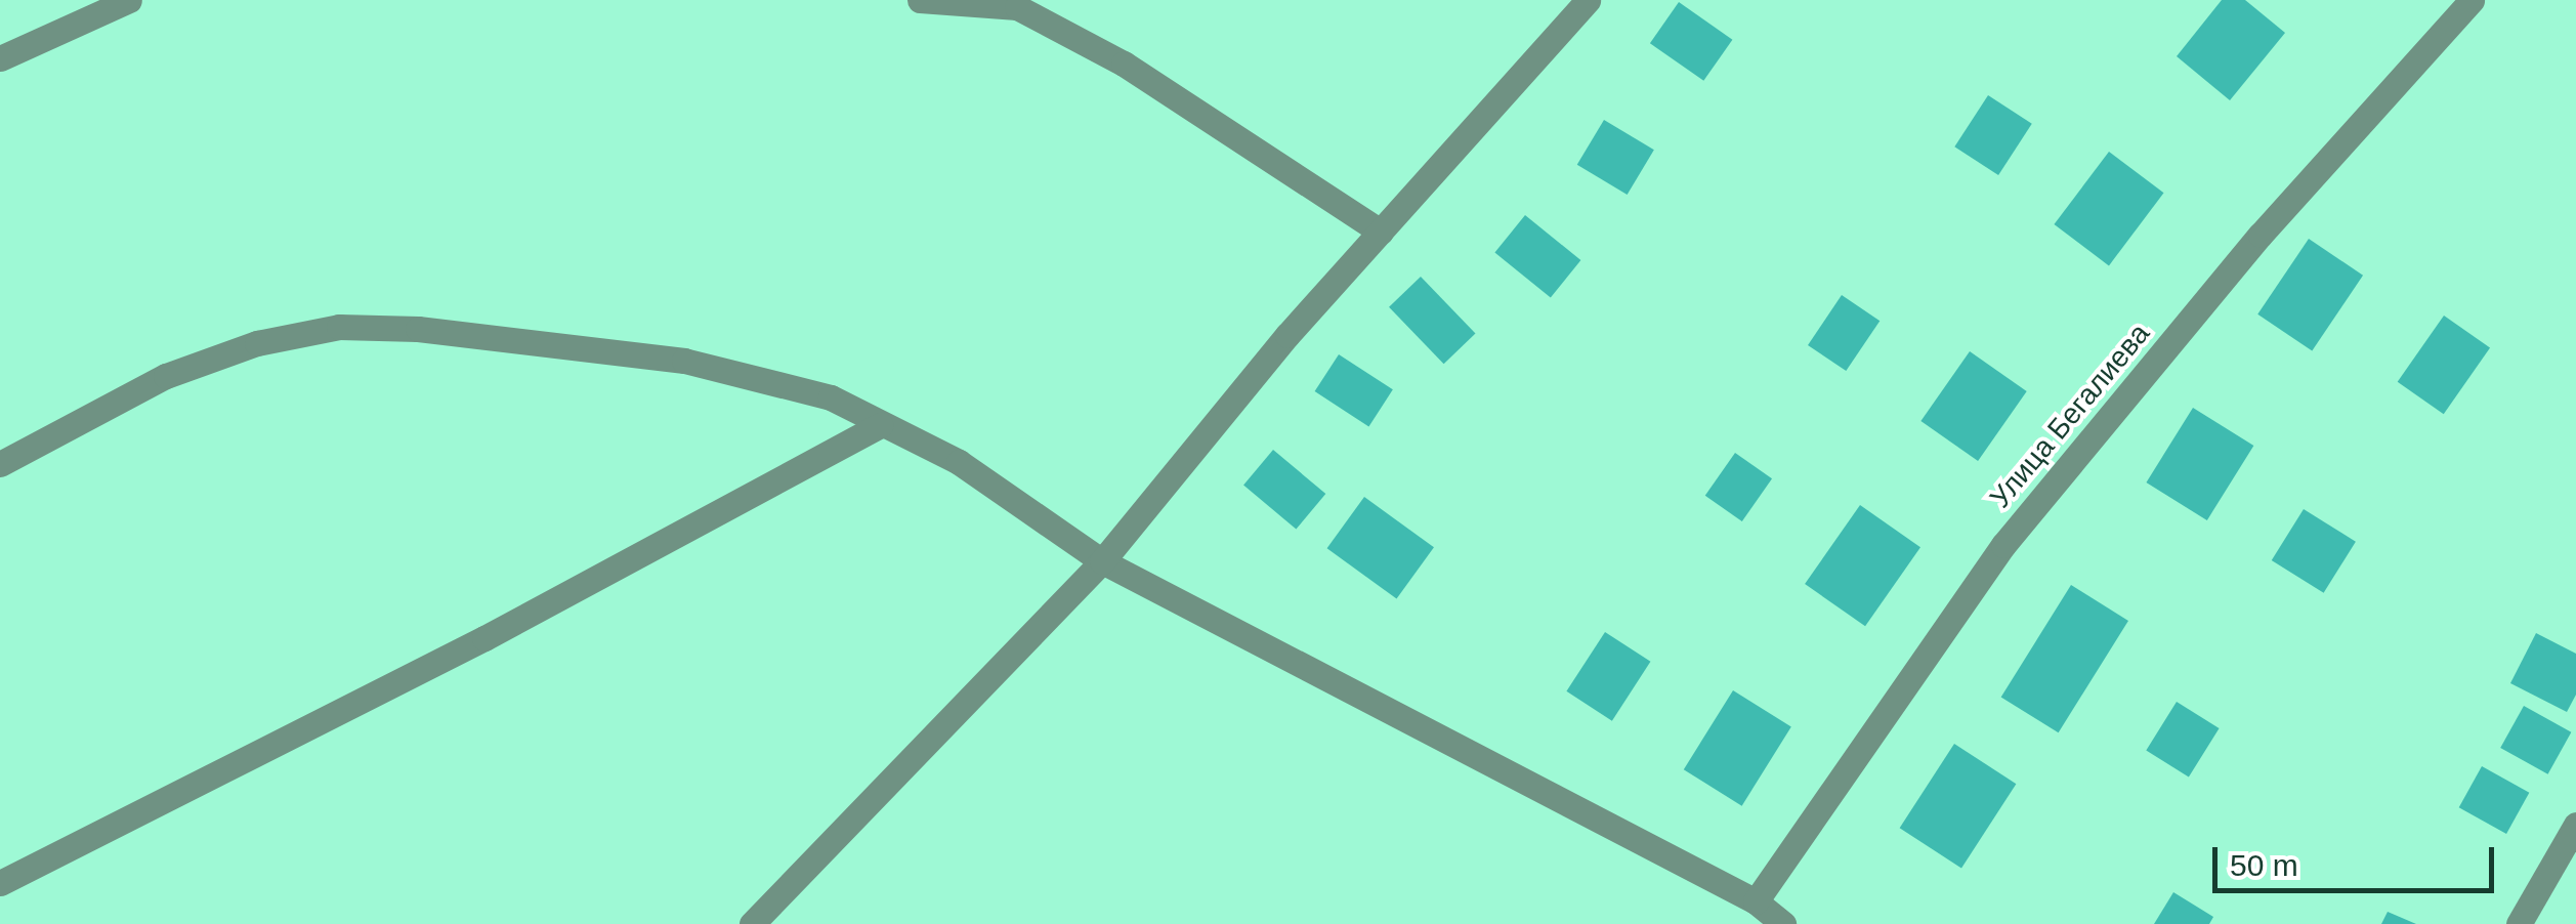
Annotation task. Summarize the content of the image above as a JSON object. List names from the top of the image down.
{
  "streets": {
    "street": ["Улица Бегалиева"]
  },
  "scale_bar": "50 m"
}
